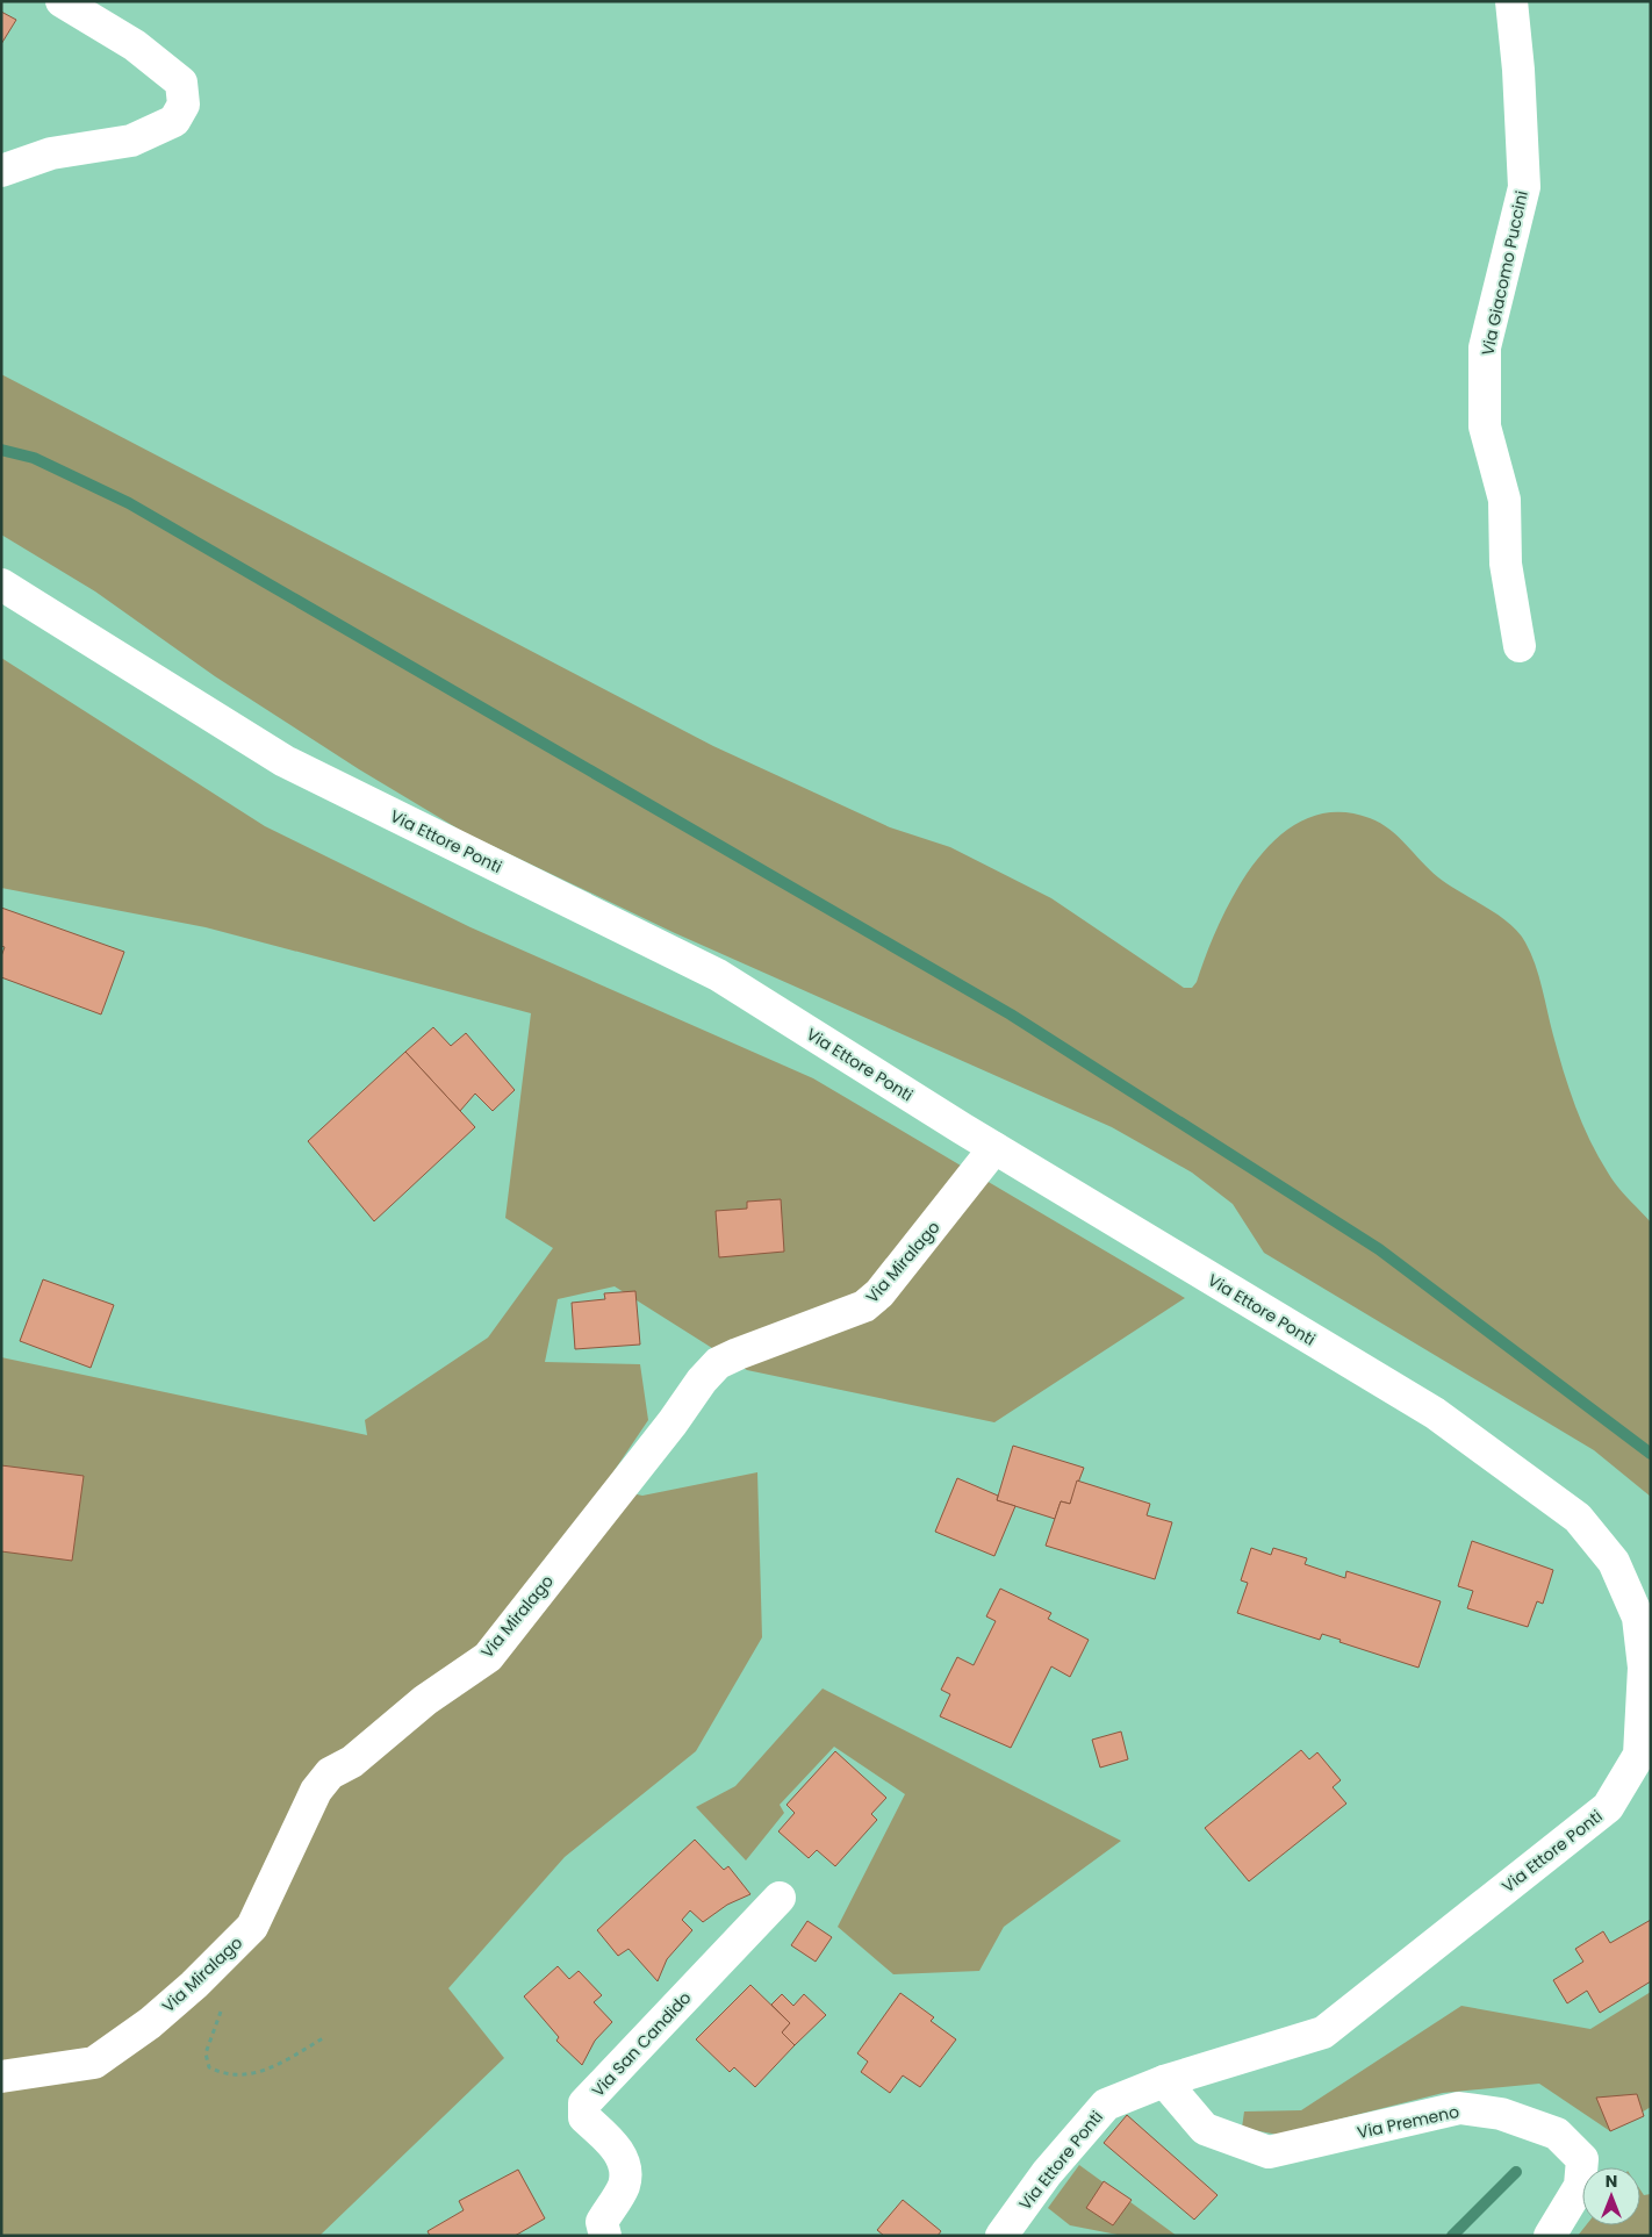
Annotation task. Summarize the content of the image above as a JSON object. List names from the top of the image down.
{
  "streets": {
    "street": [
      "Via Giacomo Puccini",
      "Via Ettore Ponti",
      "Via Miralago",
      "Via San Candido",
      "Via Premeno"
    ]
  },
  "crossings": [
    ["Via Ettore Ponti", "Via Miralago"],
    ["Via Ettore Ponti", "Via Premeno"]
  ],
  "north": "top"
}
